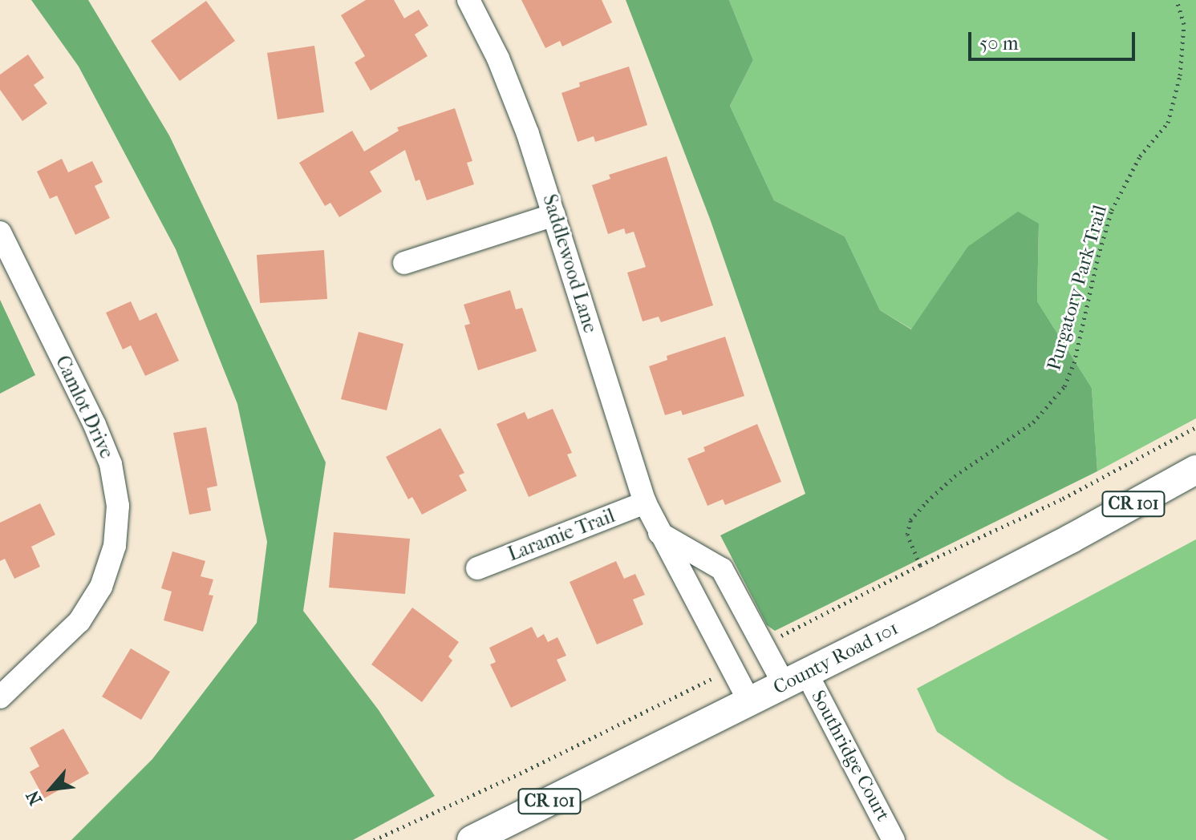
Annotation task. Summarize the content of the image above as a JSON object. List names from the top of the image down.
{
  "streets": {
    "main road": ["CR 101", "County Road 101"],
    "street": [
      "Saddlewood Lane",
      "Camlot Drive",
      "Laramie Trail",
      "Southridge Court"
    ],
    "path": ["Purgatory Park Trail"]
  },
  "crossings": [
    ["Saddlewood Lane", "Laramie Trail"],
    ["Saddlewood Lane", "County Road 101"],
    ["County Road 101", "Southridge Court"]
  ],
  "scale_bar": "50 m",
  "north": "bottom left"
}
